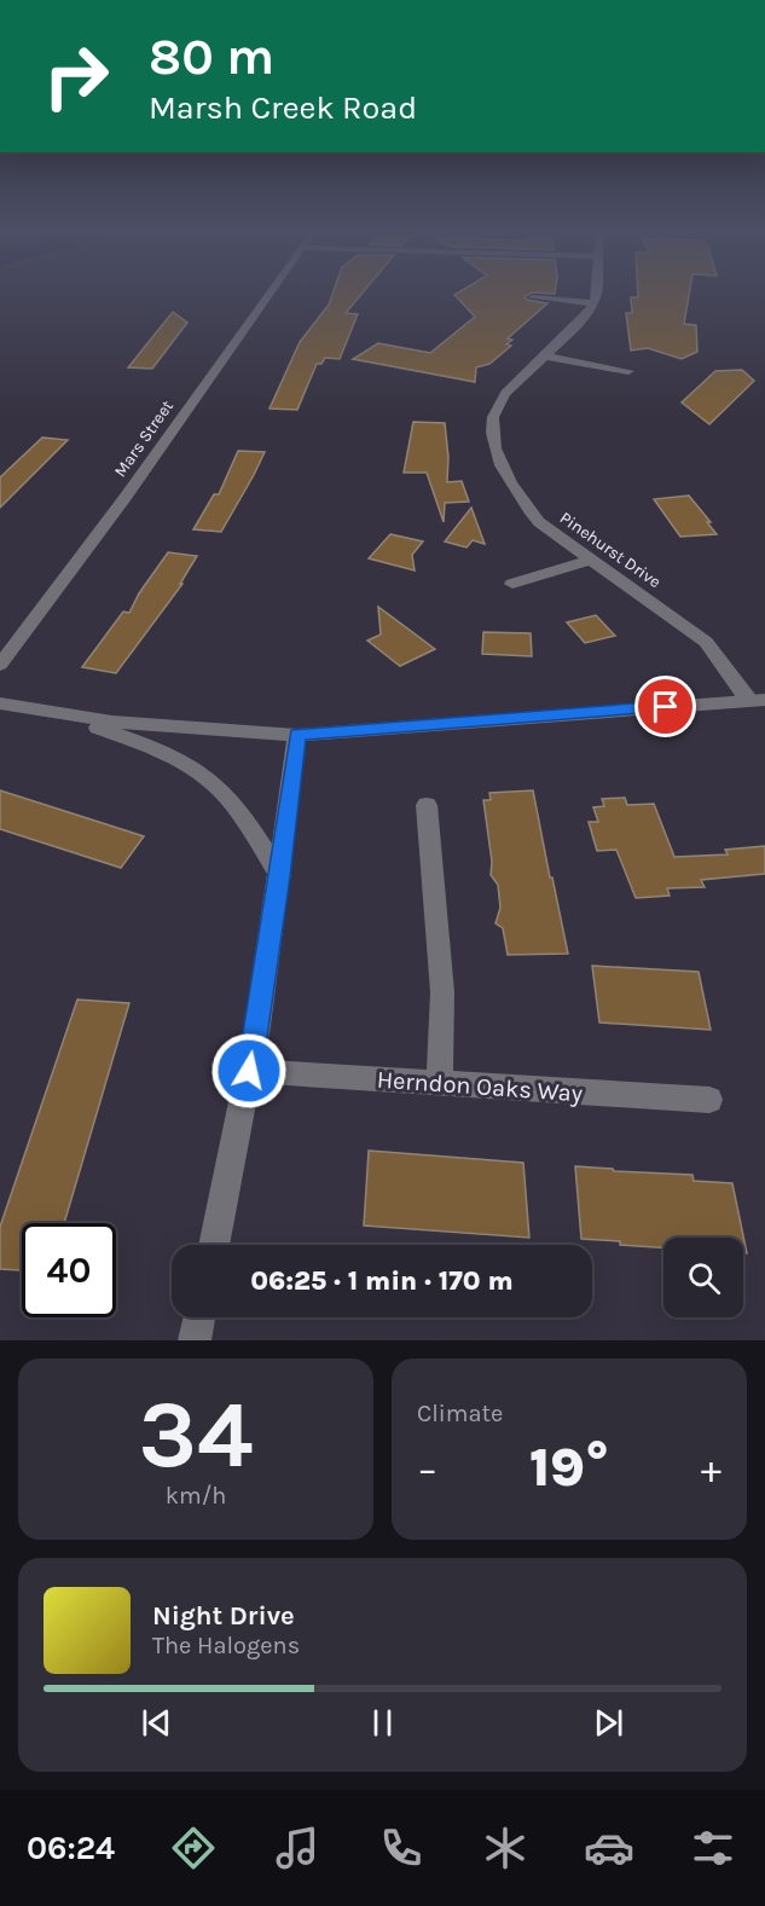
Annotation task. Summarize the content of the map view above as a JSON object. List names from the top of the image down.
{
  "streets": {
    "street": ["Mars Street", "Pinehurst Drive", "Herndon Oaks Way"]
  },
  "page": {
    "turn": ["80 m", "Marsh Creek Road"],
    "limit": "40",
    "trip": "06:25 · 1 min · 170 m",
    "tile": [
      ["34", "km/h"],
      "Climate"
    ],
    "heat": ["−", "19°", "+"],
    "song": ["Night Drive", "The Halogens"],
    "tabs": "06:24"
  }
}
